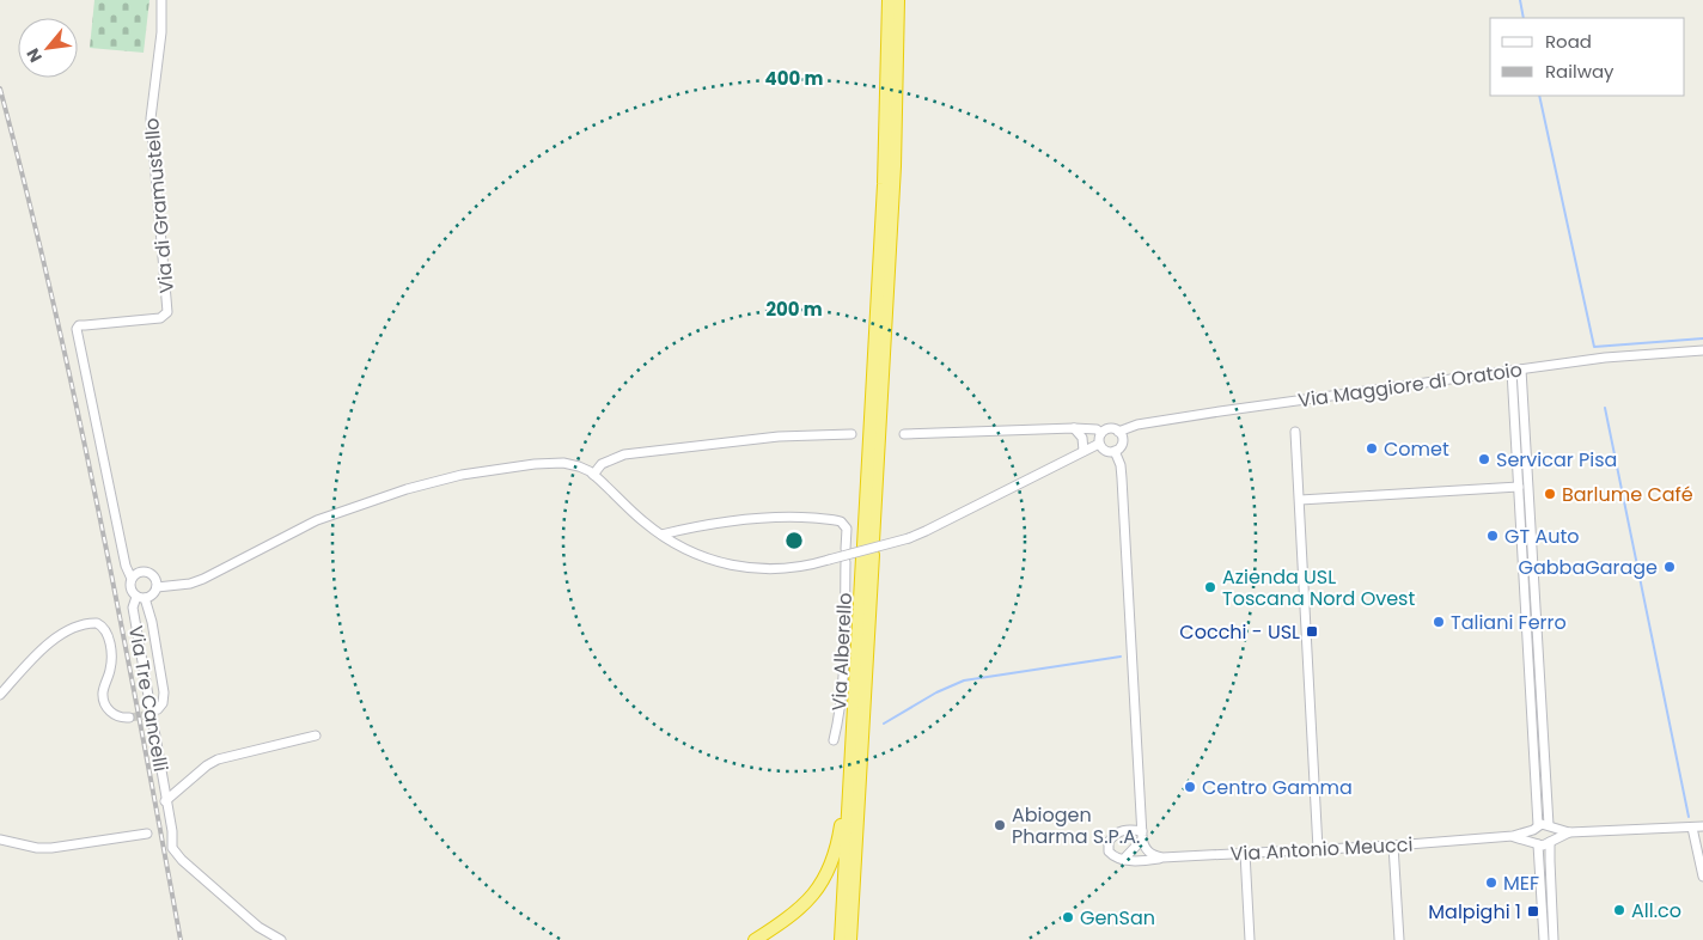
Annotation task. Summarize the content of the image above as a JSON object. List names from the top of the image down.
{
  "streets": {
    "street": [
      "Via di Gramustello",
      "Via Maggiore di Oratoio",
      "Via Alberello",
      "Via Tre Cancelli",
      "Via Antonio Meucci"
    ]
  },
  "crossings": [
    ["Via di Gramustello", "Via Tre Cancelli"]
  ],
  "places": {
    "other": [
      "Comet",
      "Servicar Pisa",
      "Barlume Café",
      "GT Auto",
      "GabbaGarage",
      "Azienda USL Toscana Nord Ovest",
      "Taliani Ferro",
      "Centro Gamma",
      "Abiogen Pharma S.P.A.",
      "MEF",
      "All.co",
      "GenSan"
    ],
    "transit": ["Cocchi - USL", "Malpighi 1"]
  },
  "legend": ["Road", "Railway"],
  "north": "bottom left",
  "rings": ["400 m", "200 m"]
}
